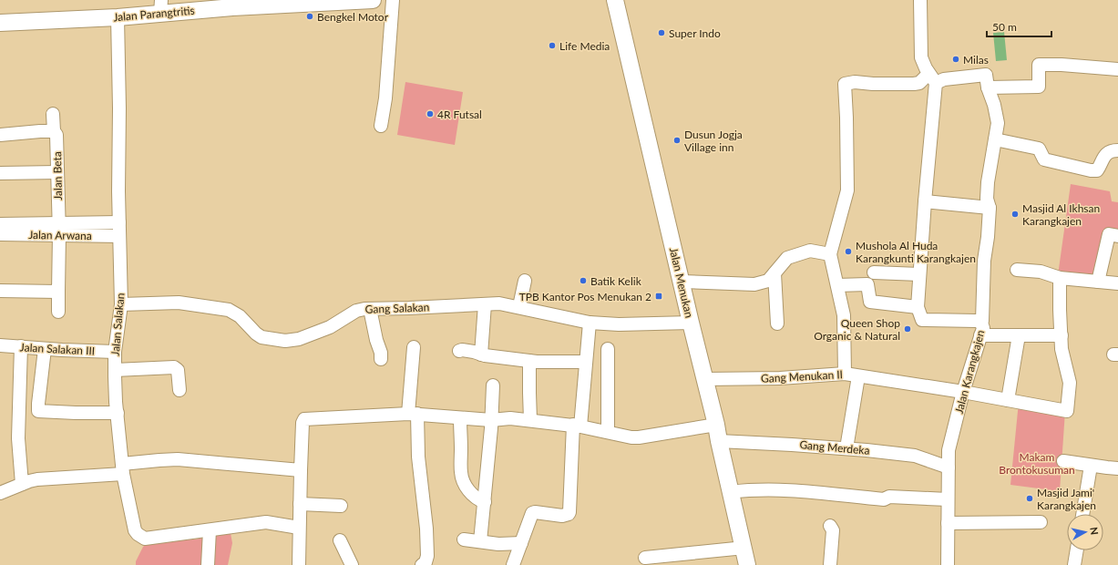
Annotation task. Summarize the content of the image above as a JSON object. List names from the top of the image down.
{
  "streets": {
    "main road": ["Jalan Parangtritis", "Jalan Menukan"],
    "street": [
      "Jalan Beta",
      "Jalan Arwana",
      "Gang Salakan",
      "Jalan Salakan",
      "Jalan Salakan III",
      "Jalan Karangkajen",
      "Gang Menukan II",
      "Gang Merdeka"
    ]
  },
  "crossings": [
    ["Jalan Parangtritis", "Jalan Salakan"],
    ["Jalan Beta", "Jalan Arwana"],
    ["Jalan Arwana", "Jalan Salakan"],
    ["Jalan Menukan", "Gang Salakan"],
    ["Jalan Menukan", "Gang Menukan II"],
    ["Jalan Menukan", "Gang Merdeka"],
    ["Gang Salakan", "Jalan Salakan"],
    ["Jalan Salakan", "Jalan Salakan III"],
    ["Jalan Karangkajen", "Gang Menukan II"],
    ["Jalan Karangkajen", "Gang Merdeka"]
  ],
  "parks": ["Makam Brontokusuman"],
  "places": {
    "other": [
      "Bengkel Motor",
      "Super Indo",
      "Life Media",
      "Milas",
      "4R Futsal",
      "Dusun Jogja Village inn",
      "Masjid Al Ikhsan Karangkajen",
      "Mushola Al Huda Karangkunti Karangkajen",
      "Batik Kelik",
      "Queen Shop Organic & Natural",
      "Masjid Jami' Karangkajen"
    ],
    "transit": ["TPB Kantor Pos Menukan 2"]
  },
  "scale_bar": "50 m",
  "north": "right"
}
